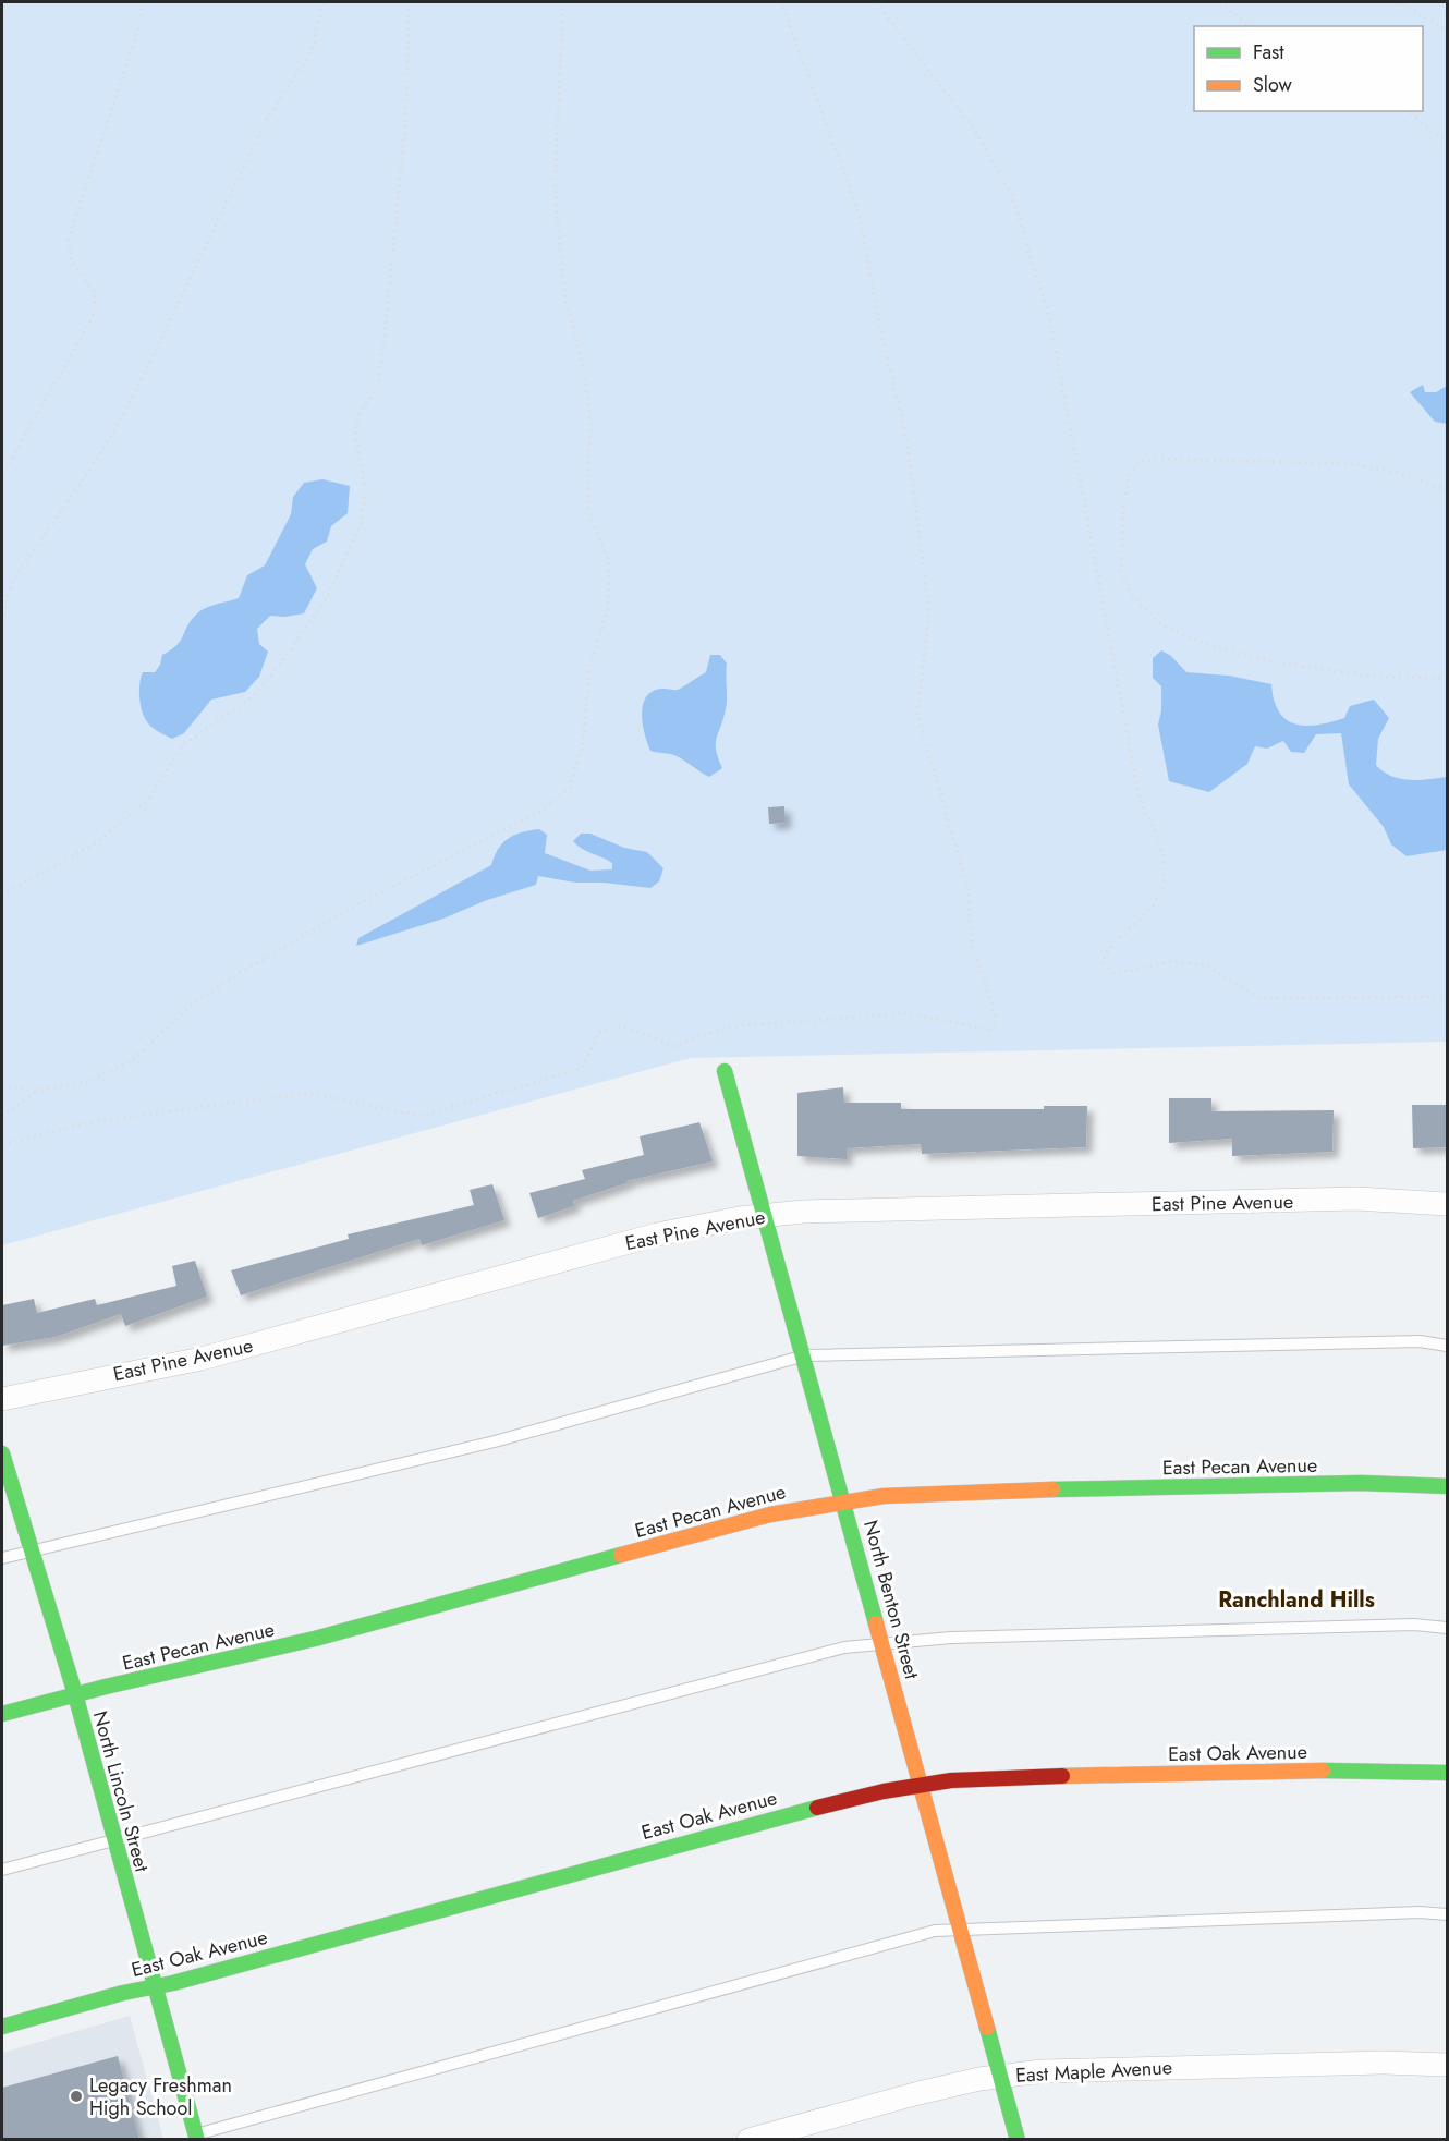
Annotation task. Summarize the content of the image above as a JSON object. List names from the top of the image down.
{
  "streets": {
    "street": [
      "East Pine Avenue",
      "East Pecan Avenue",
      "North Benton Street",
      "East Oak Avenue",
      "North Lincoln Street",
      "East Maple Avenue"
    ]
  },
  "crossings": [
    ["East Pine Avenue", "North Benton Street"],
    ["East Pecan Avenue", "North Benton Street"],
    ["East Pecan Avenue", "North Lincoln Street"],
    ["North Benton Street", "East Oak Avenue"],
    ["North Benton Street", "East Maple Avenue"],
    ["East Oak Avenue", "North Lincoln Street"]
  ],
  "districts": ["Ranchland Hills"],
  "places": ["Legacy Freshman High School"],
  "legend": ["Fast", "Slow"]
}
